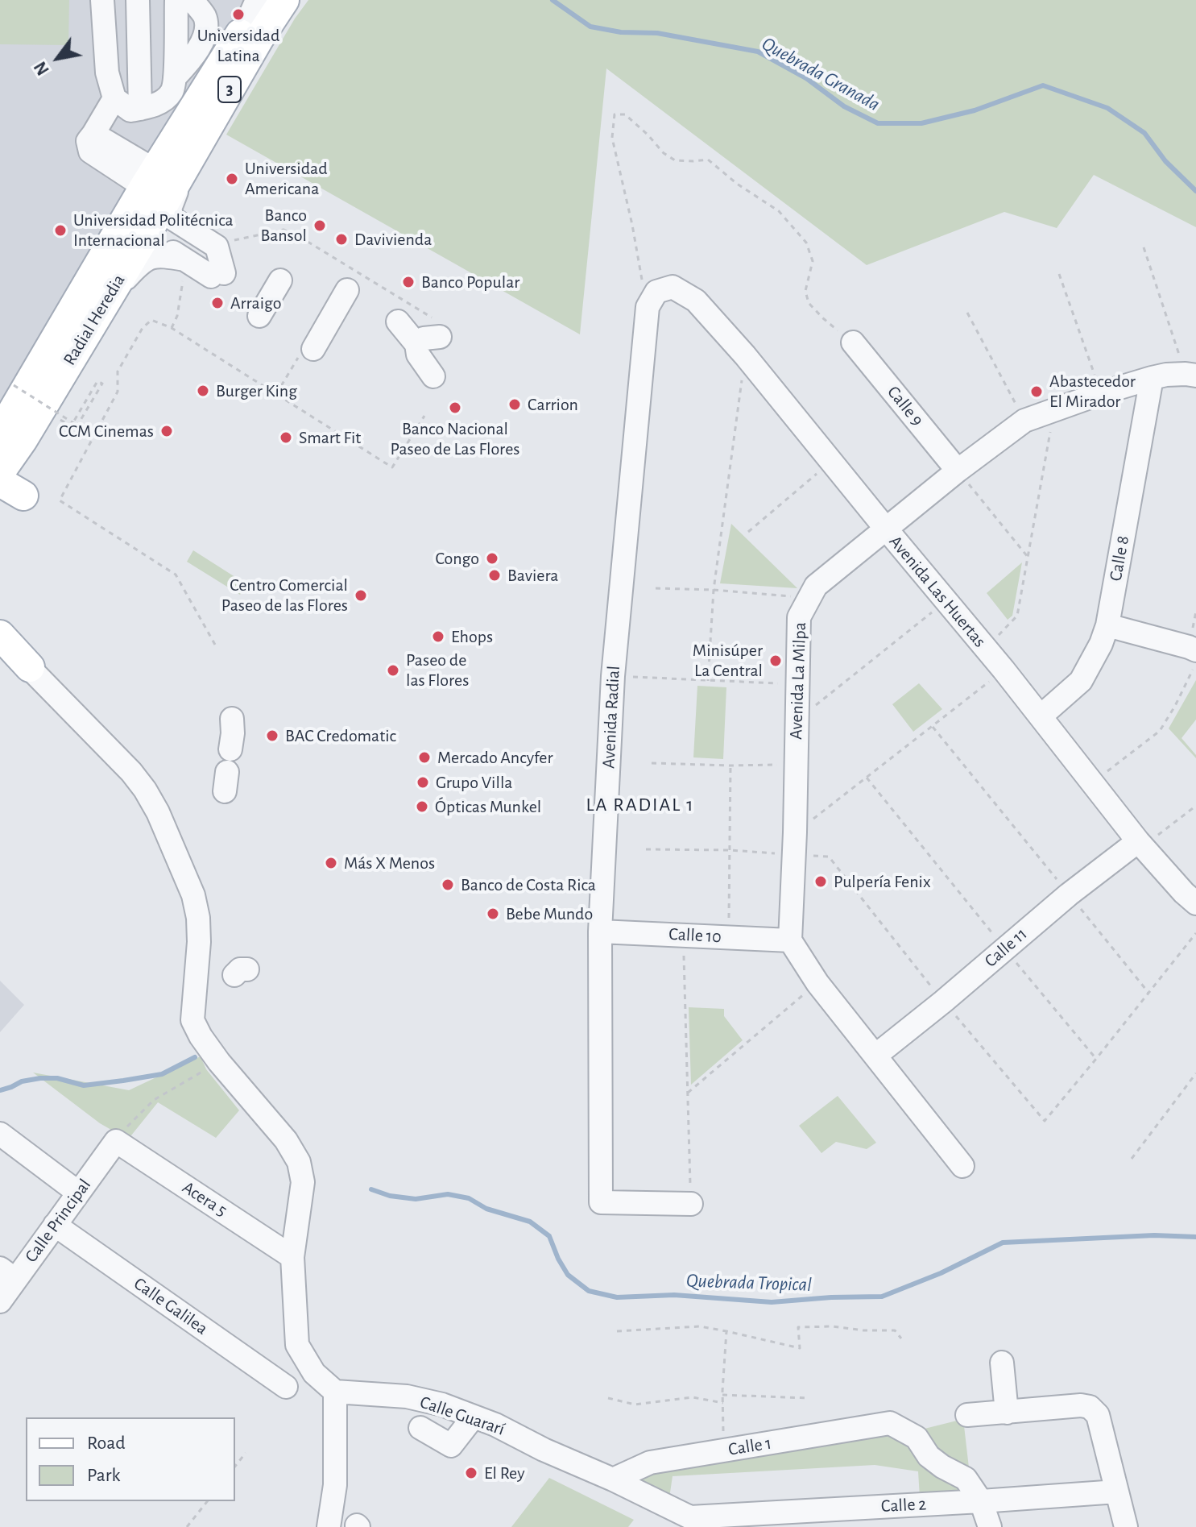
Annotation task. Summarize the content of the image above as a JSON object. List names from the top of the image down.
{
  "streets": {
    "main road": ["3", "Radial Heredia"],
    "street": [
      "Calle 9",
      "Calle 8",
      "Avenida Las Huertas",
      "Avenida La Milpa",
      "Avenida Radial",
      "Calle 10",
      "Calle 11",
      "Acera 5",
      "Calle Principal",
      "Calle Galilea",
      "Calle Guararí",
      "Calle 1",
      "Calle 2"
    ]
  },
  "crossings": [
    ["Calle 9", "Avenida La Milpa"],
    ["Calle 8", "Avenida Las Huertas"],
    ["Calle 8", "Avenida La Milpa"],
    ["Avenida Las Huertas", "Avenida La Milpa"],
    ["Avenida Las Huertas", "Avenida Radial"],
    ["Avenida Las Huertas", "Calle 11"],
    ["Avenida La Milpa", "Calle 10"],
    ["Avenida Radial", "Calle 10"],
    ["Acera 5", "Calle Principal"],
    ["Calle Principal", "Calle Galilea"],
    ["Calle Guararí", "Calle 1"],
    ["Calle Guararí", "Calle 2"],
    ["Calle 1", "Calle 2"]
  ],
  "districts": ["LA RADIAL 1"],
  "water": ["Quebrada Granada", "Quebrada Tropical"],
  "places": [
    "Universidad Latina",
    "Universidad Americana",
    "Banco Bansol",
    "Universidad Politécnica Internacional",
    "Davivienda",
    "Banco Popular",
    "Arraigo",
    "Burger King",
    "Abastecedor El Mirador",
    "Carrion",
    "Banco Nacional Paseo de Las Flores",
    "CCM Cinemas",
    "Smart Fit",
    "Congo",
    "Baviera",
    "Centro Comercial Paseo de las Flores",
    "Ehops",
    "Minisúper La Central",
    "Paseo de las Flores",
    "BAC Credomatic",
    "Mercado Ancyfer",
    "Grupo Villa",
    "Ópticas Munkel",
    "Más X Menos",
    "Pulpería Fenix",
    "Banco de Costa Rica",
    "Bebe Mundo",
    "El Rey"
  ],
  "legend": ["Road", "Park"],
  "north": "bottom left"
}
